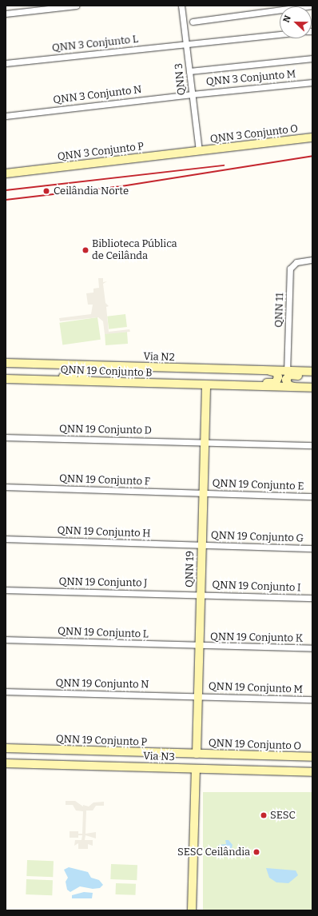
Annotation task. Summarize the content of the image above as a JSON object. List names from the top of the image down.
{
  "streets": {
    "main road": [
      "QNN 3 Conjunto O",
      "QNN 3 Conjunto P",
      "Via N2",
      "QNN 19 Conjunto B",
      "QNN 19",
      "QNN 19 Conjunto P",
      "QNN 19 Conjunto O",
      "Via N3"
    ],
    "street": [
      "QNN 3 Conjunto L",
      "QNN 3 Conjunto M",
      "QNN 3",
      "QNN 3 Conjunto N",
      "QNN 11",
      "QNN 19 Conjunto D",
      "QNN 19 Conjunto F",
      "QNN 19 Conjunto E",
      "QNN 19 Conjunto H",
      "QNN 19 Conjunto G",
      "QNN 19 Conjunto J",
      "QNN 19 Conjunto I",
      "QNN 19 Conjunto L",
      "QNN 19 Conjunto K",
      "QNN 19 Conjunto N",
      "QNN 19 Conjunto M"
    ]
  },
  "crossings": [
    ["QNN 3 Conjunto L", "QNN 3"],
    ["QNN 3 Conjunto M", "QNN 3"],
    ["QNN 3 Conjunto M", "QNN 3 Conjunto N"],
    ["QNN 3", "QNN 3 Conjunto N"],
    ["QNN 3", "QNN 3 Conjunto O"],
    ["QNN 3", "QNN 3 Conjunto P"],
    ["QNN 3 Conjunto O", "QNN 3 Conjunto P"],
    ["QNN 11", "Via N2"],
    ["QNN 19 Conjunto B", "QNN 19"],
    ["QNN 19 Conjunto D", "QNN 19"],
    ["QNN 19 Conjunto F", "QNN 19 Conjunto E"],
    ["QNN 19 Conjunto F", "QNN 19"],
    ["QNN 19 Conjunto E", "QNN 19"],
    ["QNN 19 Conjunto H", "QNN 19 Conjunto G"],
    ["QNN 19 Conjunto H", "QNN 19"],
    ["QNN 19 Conjunto G", "QNN 19"],
    ["QNN 19", "QNN 19 Conjunto J"],
    ["QNN 19", "QNN 19 Conjunto I"],
    ["QNN 19", "QNN 19 Conjunto L"],
    ["QNN 19", "QNN 19 Conjunto K"],
    ["QNN 19", "QNN 19 Conjunto N"],
    ["QNN 19", "QNN 19 Conjunto M"],
    ["QNN 19", "QNN 19 Conjunto P"],
    ["QNN 19", "QNN 19 Conjunto O"],
    ["QNN 19 Conjunto J", "QNN 19 Conjunto I"],
    ["QNN 19 Conjunto L", "QNN 19 Conjunto K"],
    ["QNN 19 Conjunto N", "QNN 19 Conjunto M"],
    ["QNN 19 Conjunto P", "QNN 19 Conjunto O"]
  ],
  "places": [
    "Ceilândia Norte",
    "Biblioteca Pública de Ceilânda",
    "SESC",
    "SESC Ceilândia"
  ],
  "north": "left"
}
